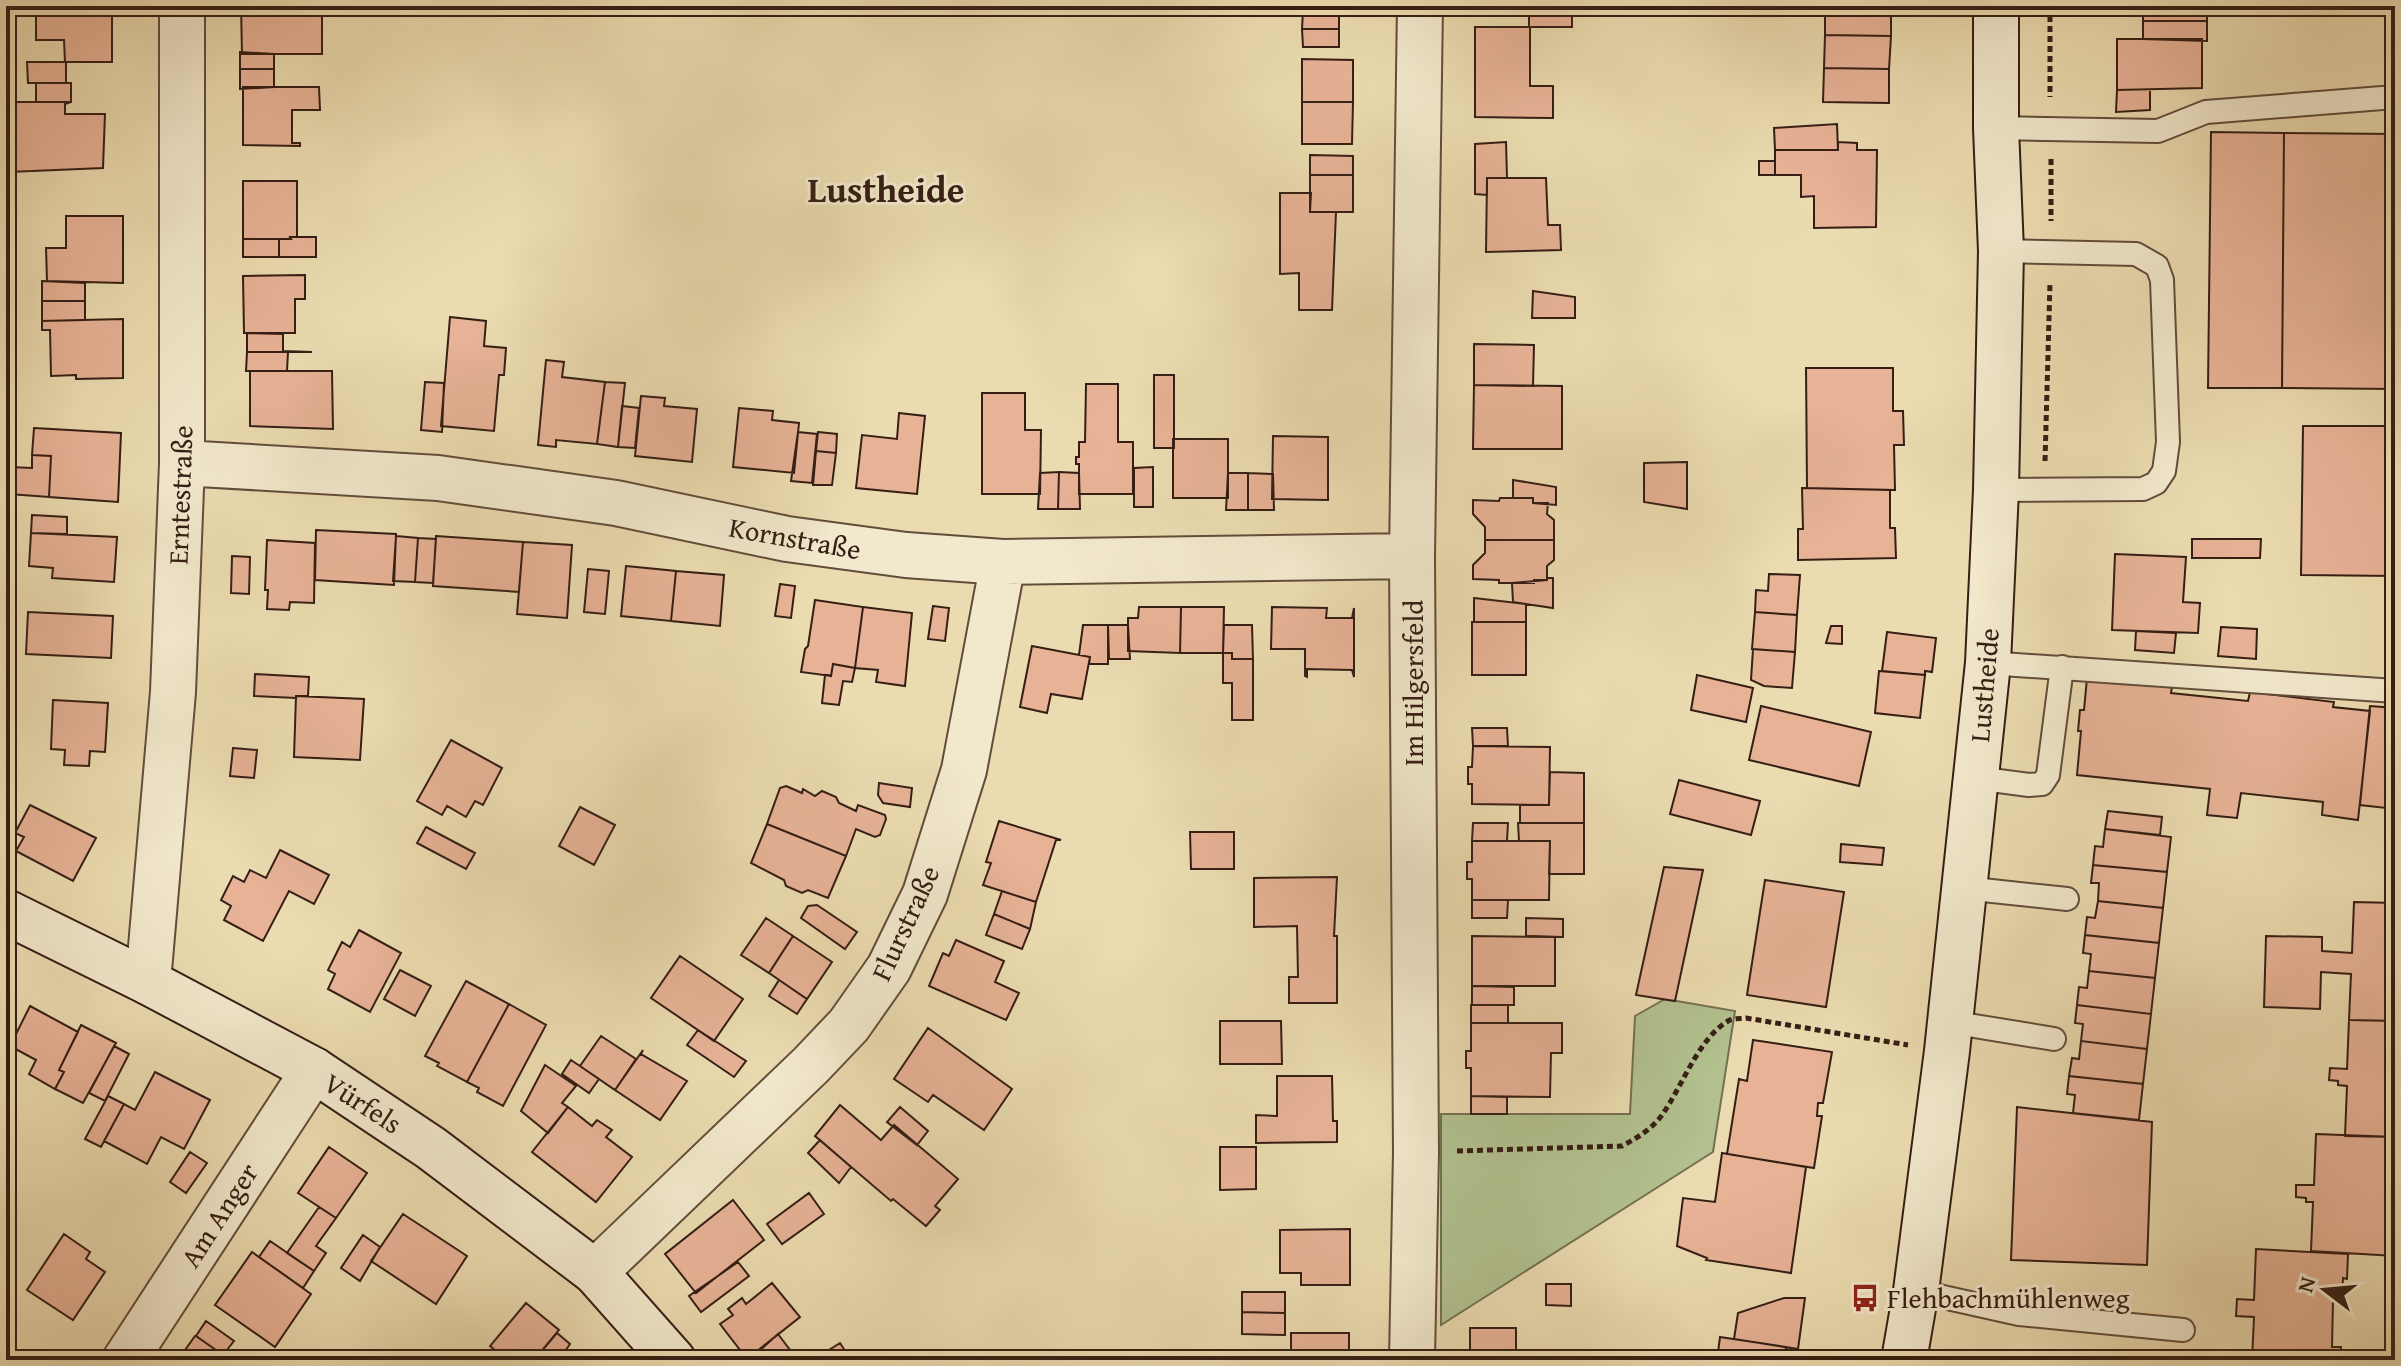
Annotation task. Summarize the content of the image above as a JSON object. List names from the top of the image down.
{
  "streets": {
    "street": [
      "Erntestraße",
      "Kornstraße",
      "Im Hilgersfeld",
      "Lustheide",
      "Flurstraße",
      "Vürfels",
      "Am Anger"
    ]
  },
  "crossings": [
    ["Erntestraße", "Kornstraße"],
    ["Erntestraße", "Vürfels"],
    ["Kornstraße", "Im Hilgersfeld"],
    ["Kornstraße", "Flurstraße"],
    ["Flurstraße", "Vürfels"],
    ["Vürfels", "Am Anger"]
  ],
  "districts": ["Lustheide"],
  "places": {
    "bus stop": ["Flehbachmühlenweg"]
  },
  "north": "left"
}
